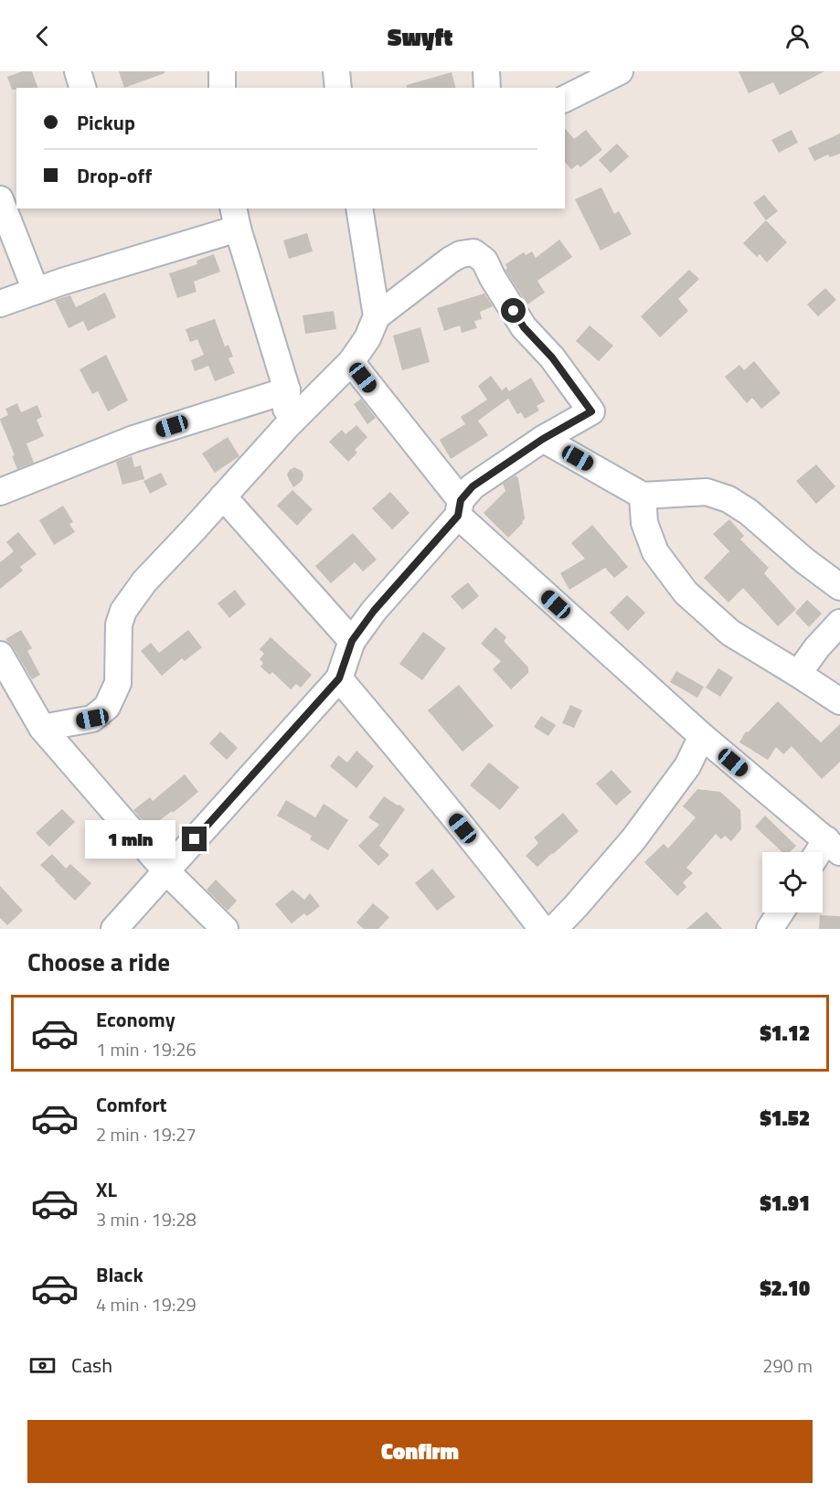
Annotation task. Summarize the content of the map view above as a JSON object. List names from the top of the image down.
{
  "page": {
    "header": "Swyft",
    "banner": ["Pickup", "Drop-off"],
    "bubble": "1 min",
    "heading": "Choose a ride",
    "list": [
      {
        "name": "Economy",
        "note": "1 min · 19:26",
        "value": "$1.12"
      },
      {
        "name": "Comfort",
        "note": "2 min · 19:27",
        "value": "$1.52"
      },
      {
        "name": "XL",
        "note": "3 min · 19:28",
        "value": "$1.91"
      },
      {
        "name": "Black",
        "note": "4 min · 19:29",
        "value": "$2.10"
      }
    ],
    "pay": ["Cash", "290 m"],
    "buttons": "Confirm"
  }
}
